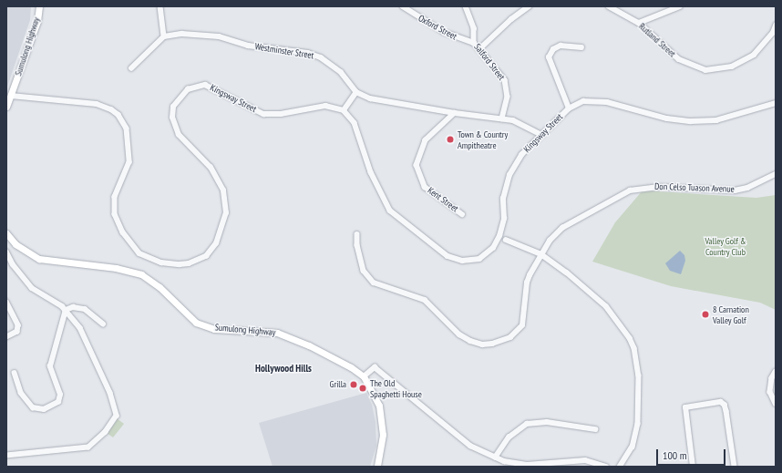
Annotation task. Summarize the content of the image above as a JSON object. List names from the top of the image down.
{
  "streets": {
    "main road": ["Sumulong Highway"],
    "street": [
      "Oxford Street",
      "Rutland Street",
      "Westminster Street",
      "Salford Street",
      "Kingsway Street",
      "Don Celso Tuason Avenue",
      "Kent Street"
    ]
  },
  "crossings": [
    ["Oxford Street", "Salford Street"],
    ["Sumulong Highway", "Kingsway Street"],
    ["Westminster Street", "Salford Street"],
    ["Westminster Street", "Kingsway Street"],
    ["Westminster Street", "Kent Street"]
  ],
  "districts": ["Hollywood Hills"],
  "parks": ["Valley Golf & Country Club"],
  "places": [
    "Town & Country Ampitheatre",
    "8 Carnation Valley Golf",
    "Grilla",
    "The Old Spaghetti House"
  ],
  "scale_bar": "100 m"
}
